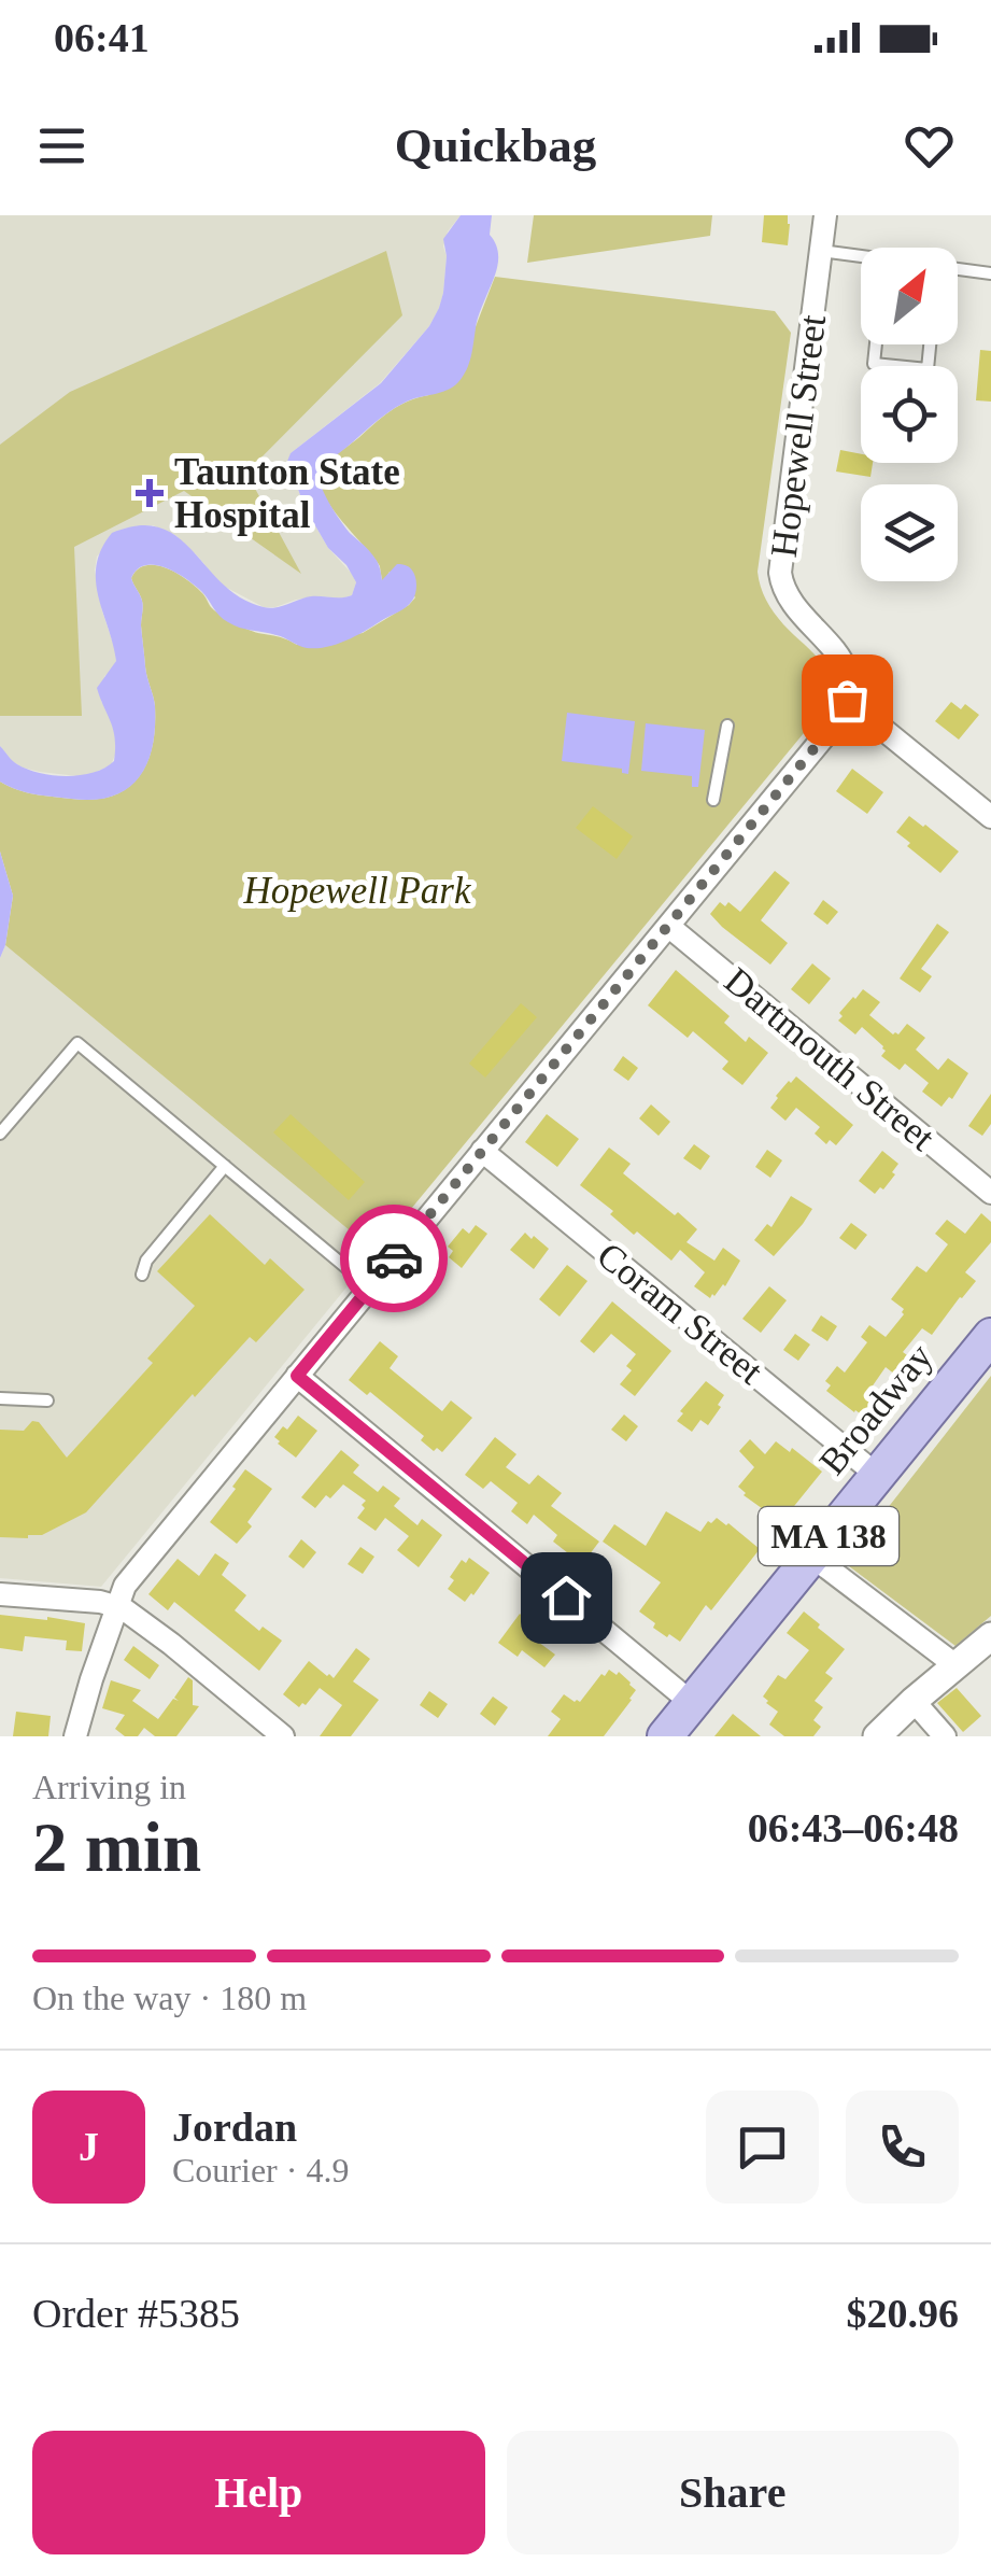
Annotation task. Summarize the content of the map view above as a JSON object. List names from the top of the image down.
{
  "streets": {
    "main road": ["Broadway", "MA 138"],
    "street": ["Hopewell Street", "Dartmouth Street", "Coram Street"]
  },
  "crossings": [
    ["Coram Street", "Broadway"]
  ],
  "parks": ["Hopewell Park"],
  "places": {
    "health": ["Taunton State Hospital"]
  },
  "north": "top right",
  "page": {
    "status": "06:41",
    "header": "Quickbag",
    "heading": ["2 min", "Arriving in", "06:43–06:48"],
    "panel": [
      "Jordan",
      "Courier · 4.9",
      "Order #5385",
      "$20.96"
    ],
    "bar": "On the way · 180 m",
    "round": "J",
    "buttons": ["Help", "Share"]
  }
}
